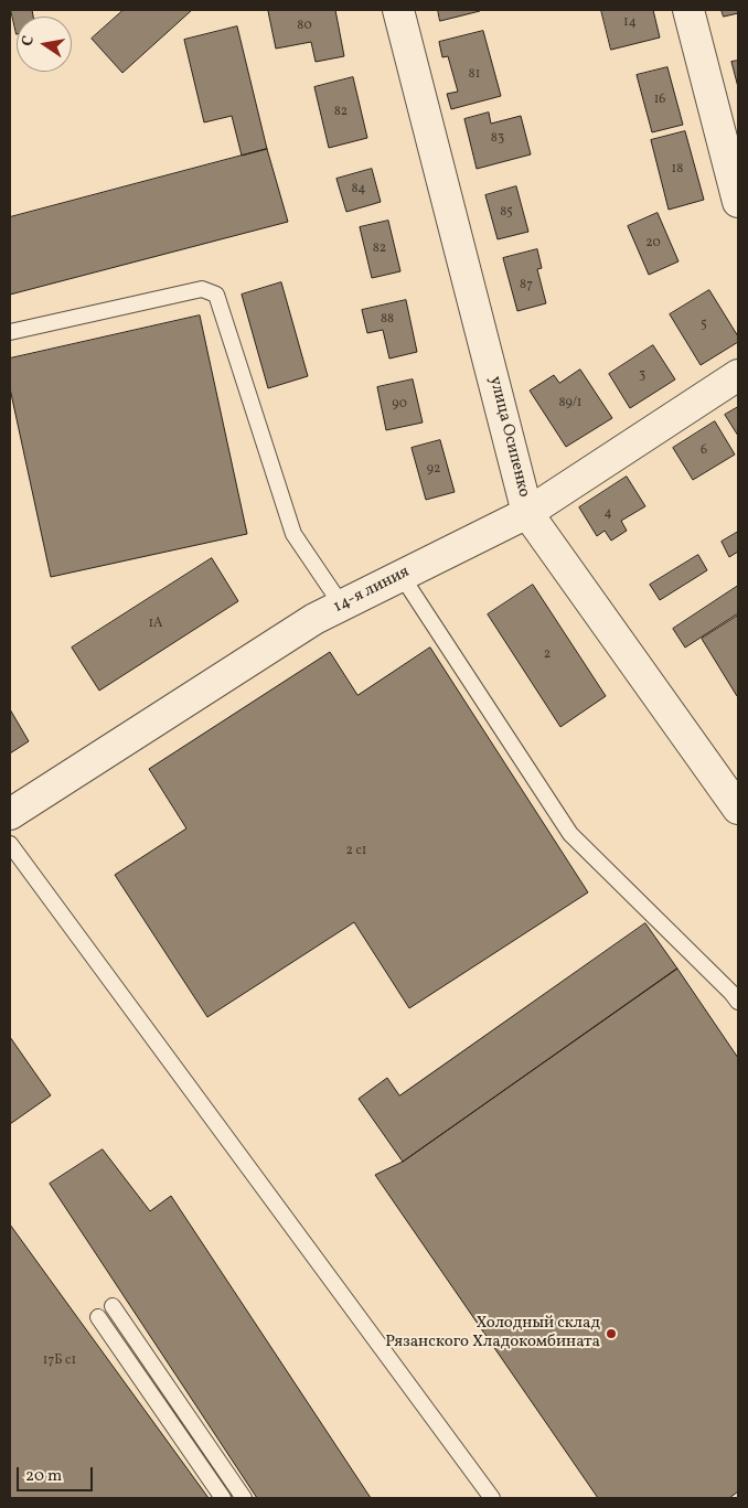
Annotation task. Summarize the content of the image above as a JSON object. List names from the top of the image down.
{
  "streets": {
    "street": ["улица Осипенко", "14-я линия"]
  },
  "crossings": [
    ["улица Осипенко", "14-я линия"]
  ],
  "places": ["Холодный склад Рязанского Хладокомбината"],
  "house_numbers": [
    "14",
    "80",
    "81",
    "16",
    "82",
    "83",
    "18",
    "84",
    "85",
    "20",
    "82",
    "87",
    "88",
    "5",
    "3",
    "89/1",
    "90",
    "6",
    "92",
    "4",
    "1А",
    "2",
    "2 с1",
    "17Б с1"
  ],
  "scale_bar": "20 m",
  "north": "left"
}
